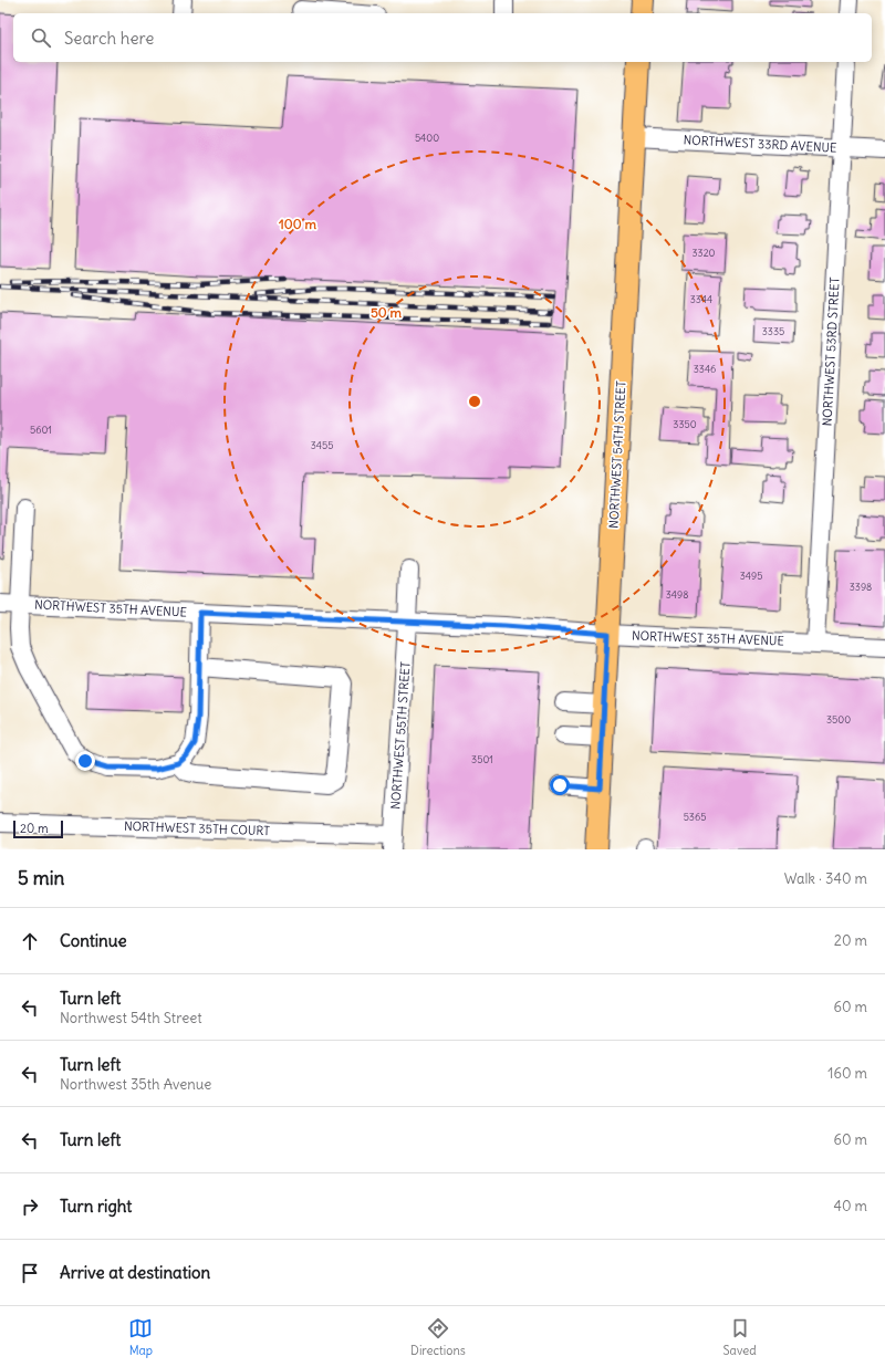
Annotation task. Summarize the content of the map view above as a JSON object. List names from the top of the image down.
{
  "streets": {
    "main road": ["NORTHWEST 54TH STREET"],
    "street": [
      "NORTHWEST 33RD AVENUE",
      "NORTHWEST 53RD STREET",
      "NORTHWEST 35TH AVENUE",
      "NORTHWEST 55TH STREET",
      "NORTHWEST 35TH COURT"
    ]
  },
  "crossings": [
    ["NORTHWEST 33RD AVENUE", "NORTHWEST 53RD STREET"],
    ["NORTHWEST 33RD AVENUE", "NORTHWEST 54TH STREET"],
    ["NORTHWEST 53RD STREET", "NORTHWEST 35TH AVENUE"],
    ["NORTHWEST 54TH STREET", "NORTHWEST 35TH AVENUE"],
    ["NORTHWEST 35TH AVENUE", "NORTHWEST 55TH STREET"],
    ["NORTHWEST 55TH STREET", "NORTHWEST 35TH COURT"]
  ],
  "house_numbers": [
    "5400",
    "3320",
    "3344",
    "3335",
    "3346",
    "3350",
    "5601",
    "3455",
    "3495",
    "3398",
    "3498",
    "3500",
    "3501",
    "5365"
  ],
  "scale_bar": "20 m",
  "page": {
    "search": "Search here",
    "scale": "20 m",
    "heading": ["5 min", "Walk · 340 m"],
    "list": [
      ["Continue", "20 m"],
      ["Turn left", "Northwest 54th Street", "60 m"],
      ["Turn left", "Northwest 35th Avenue", "160 m"],
      ["Turn left", "60 m"],
      ["Turn right", "40 m"],
      "Arrive at destination"
    ],
    "nav": ["Map", "Directions", "Saved"]
  },
  "rings": ["100 m", "50 m"]
}
